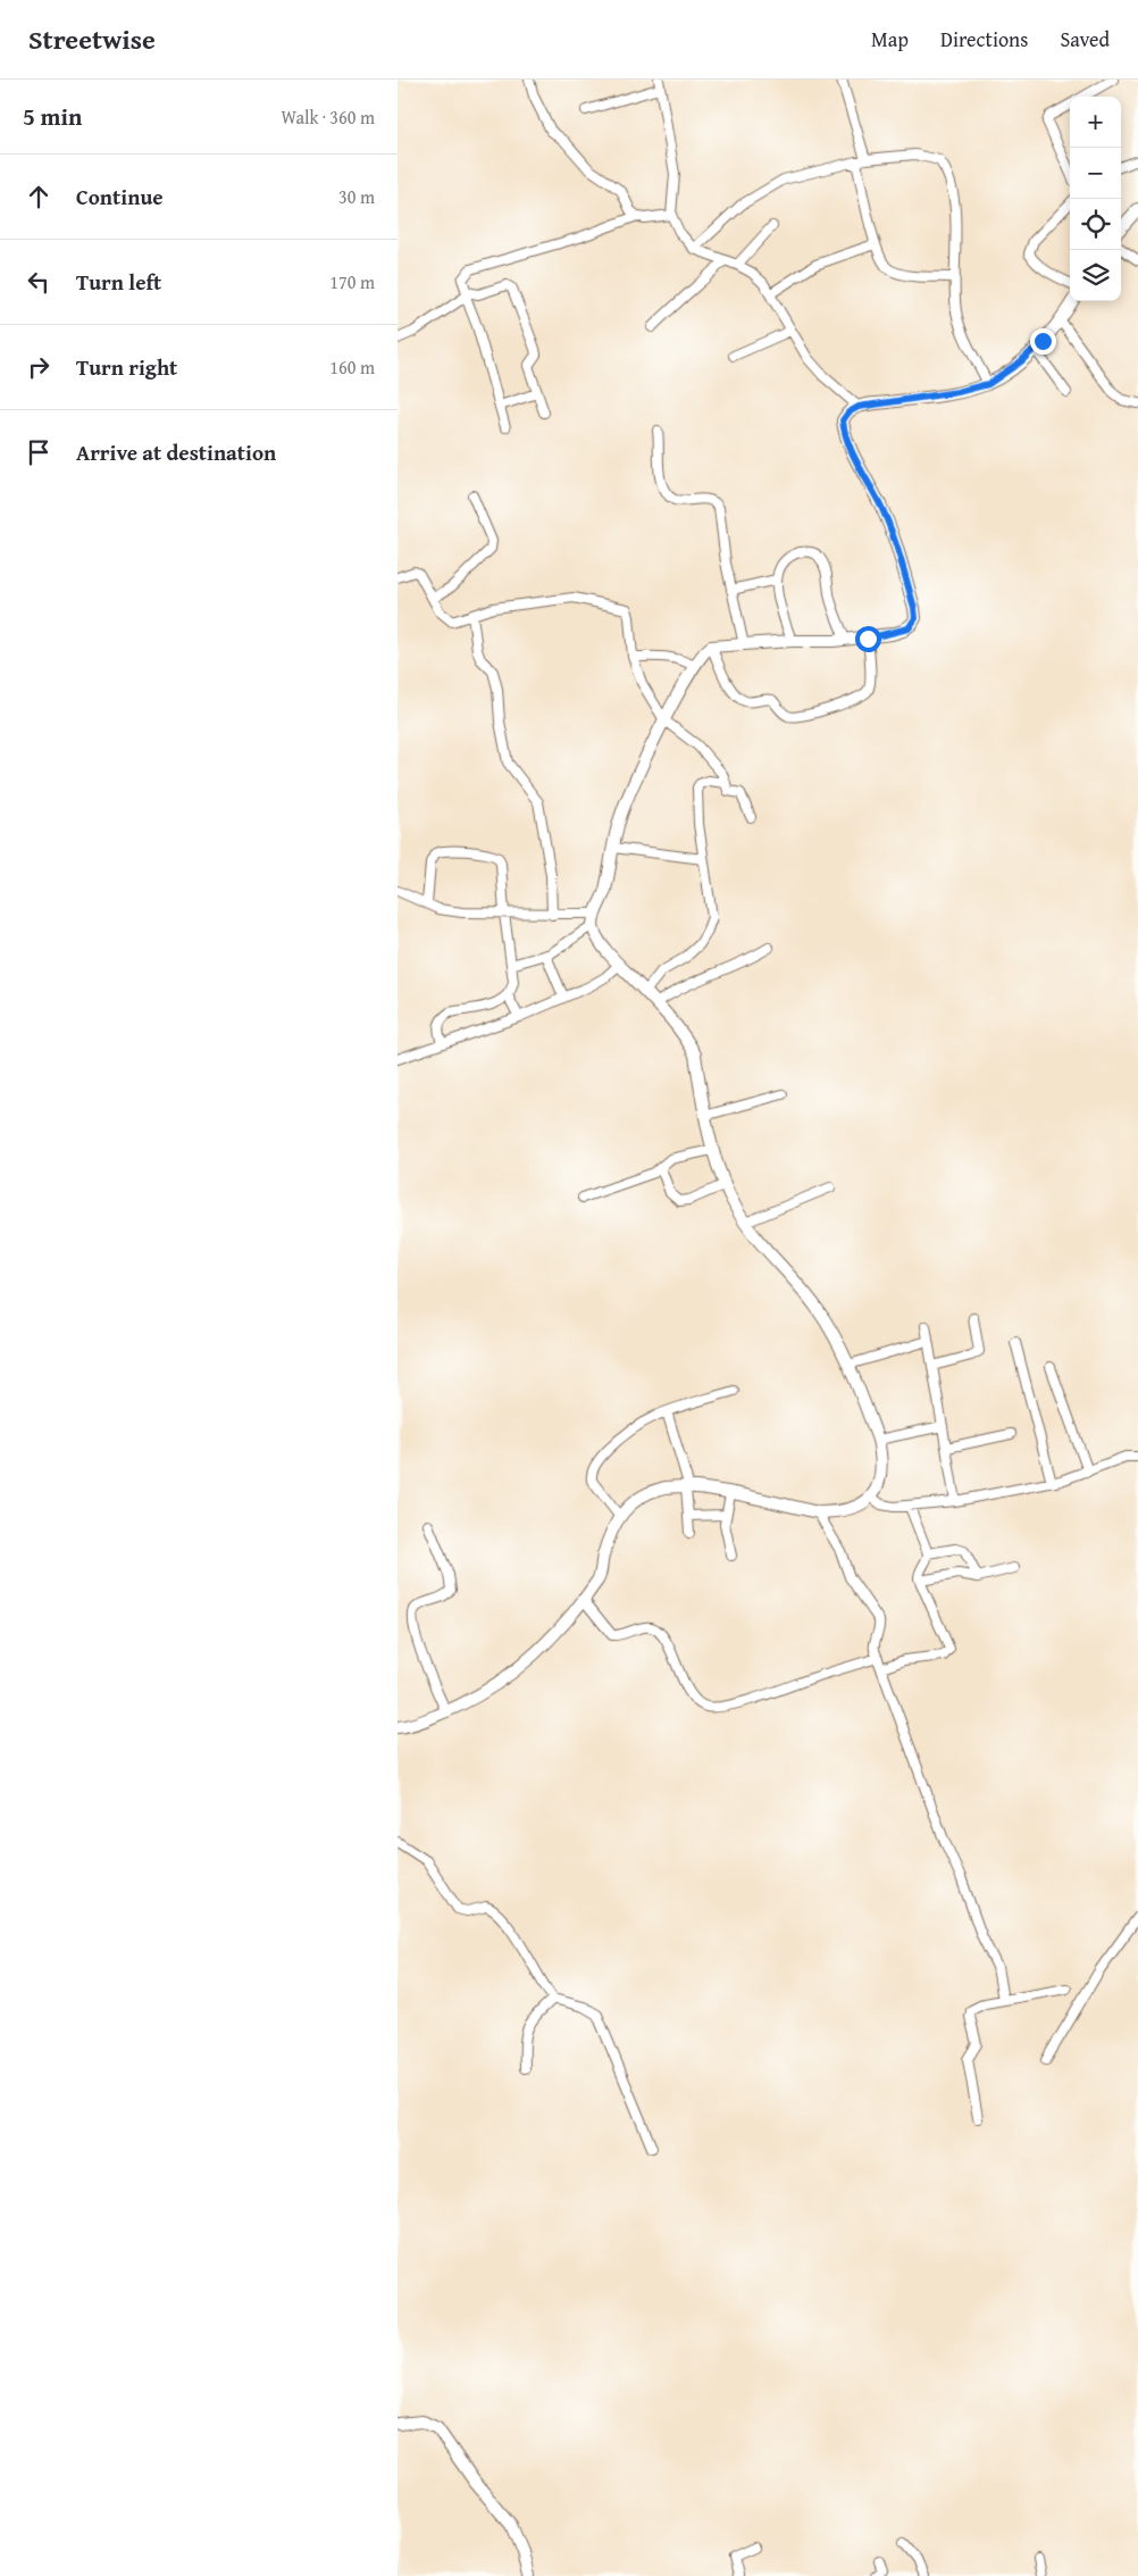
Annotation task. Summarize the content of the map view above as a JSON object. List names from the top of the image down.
{
  "page": {
    "header": "Streetwise",
    "nav": ["Map", "Directions", "Saved"],
    "heading": ["5 min", "Walk · 360 m"],
    "map_buttons": ["+", "−"],
    "list": [
      ["Continue", "30 m"],
      ["Turn left", "170 m"],
      ["Turn right", "160 m"],
      "Arrive at destination"
    ]
  }
}
